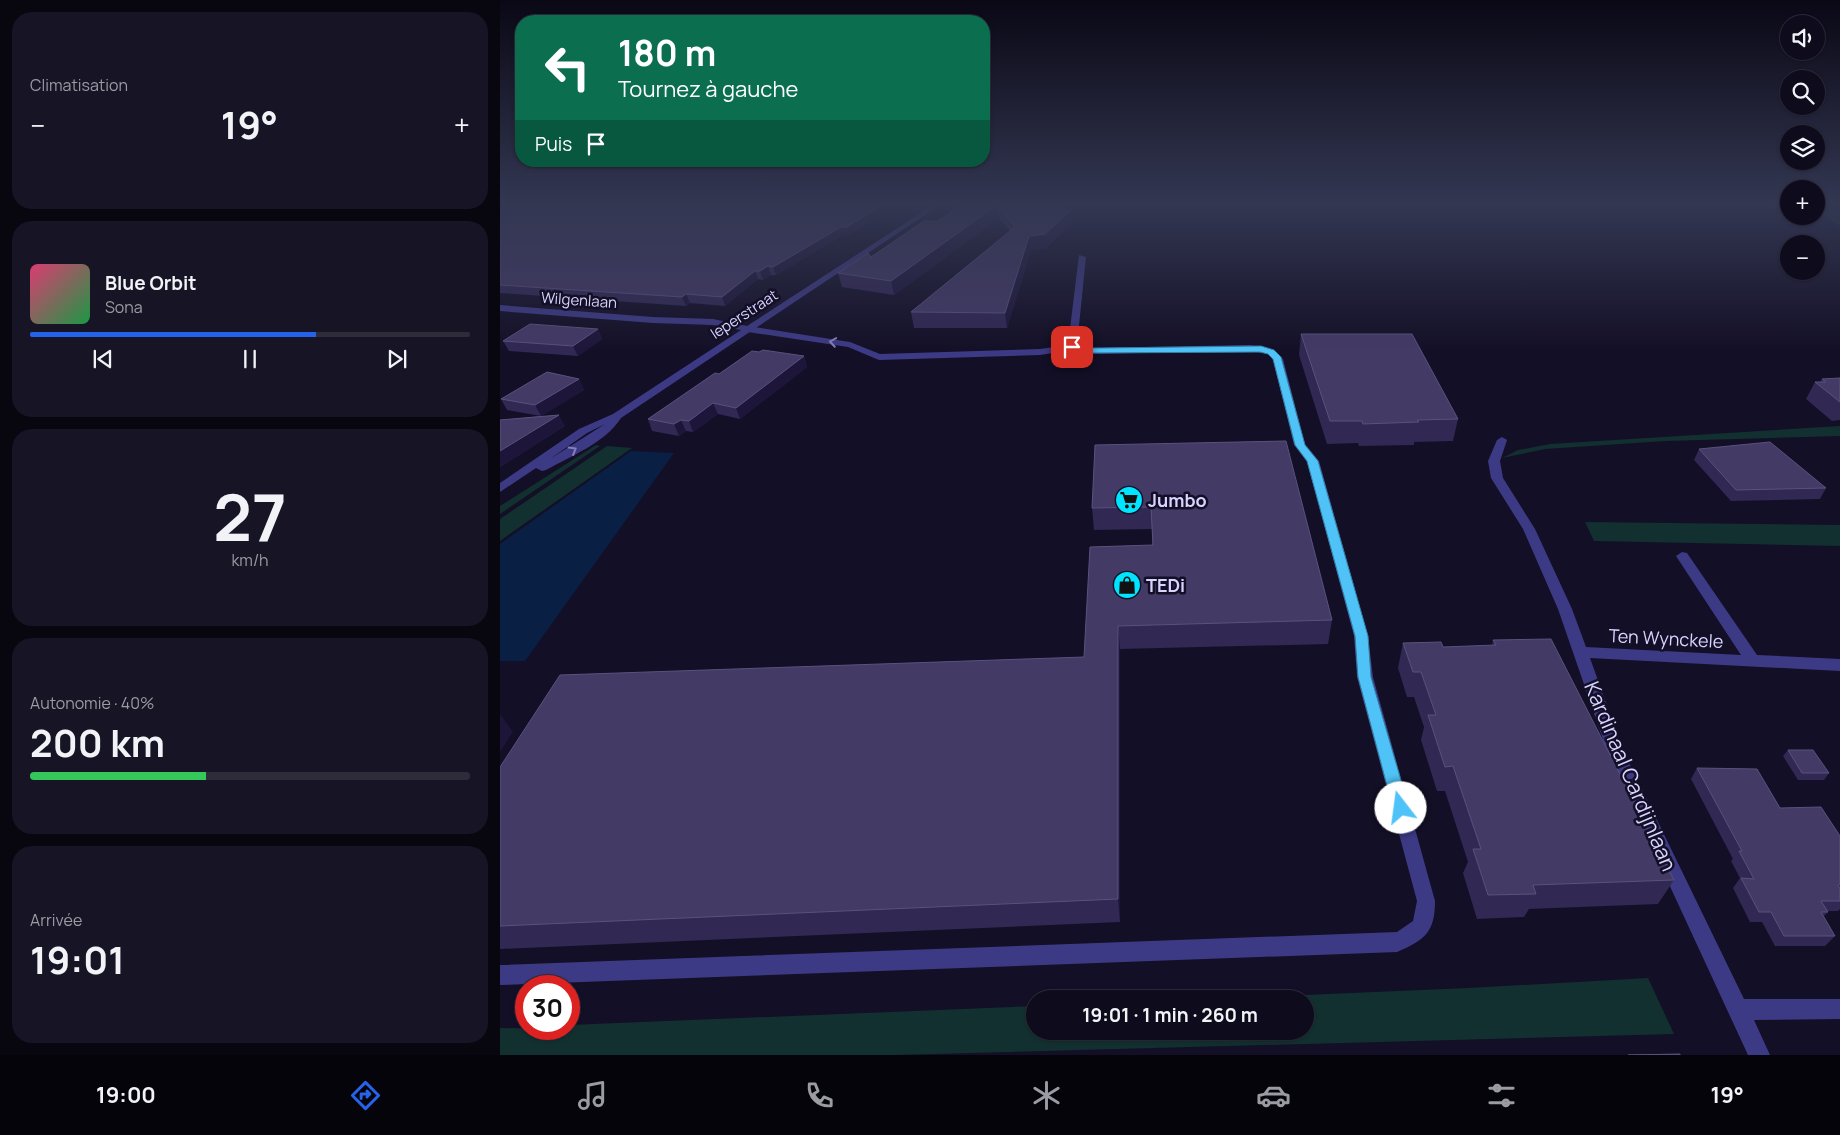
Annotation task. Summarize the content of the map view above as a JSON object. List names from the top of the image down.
{
  "streets": {
    "street": [
      "Wilgenlaan",
      "Ieperstraat",
      "Ten Wynckele",
      "Kardinaal Cardijnlaan"
    ]
  },
  "crossings": [
    ["Wilgenlaan", "Ieperstraat"],
    ["Ten Wynckele", "Kardinaal Cardijnlaan"]
  ],
  "one_way": ["Wilgenlaan"],
  "places": {
    "supermarket": ["Jumbo"],
    "shop": ["TEDi"]
  },
  "page": {
    "tile": [
      "Climatisation",
      ["27", "km/h"],
      ["Autonomie · 40%", "200 km"],
      ["Arrivée", "19:01"]
    ],
    "map_buttons": ["+", "−"],
    "turn": ["180 m", "Tournez à gauche"],
    "heat": ["−", "19°", "+"],
    "then": "Puis",
    "song": ["Blue Orbit", "Sona"],
    "limit": "30",
    "trip": "19:01 · 1 min · 260 m",
    "tabs": ["19:00", "19°"]
  }
}
